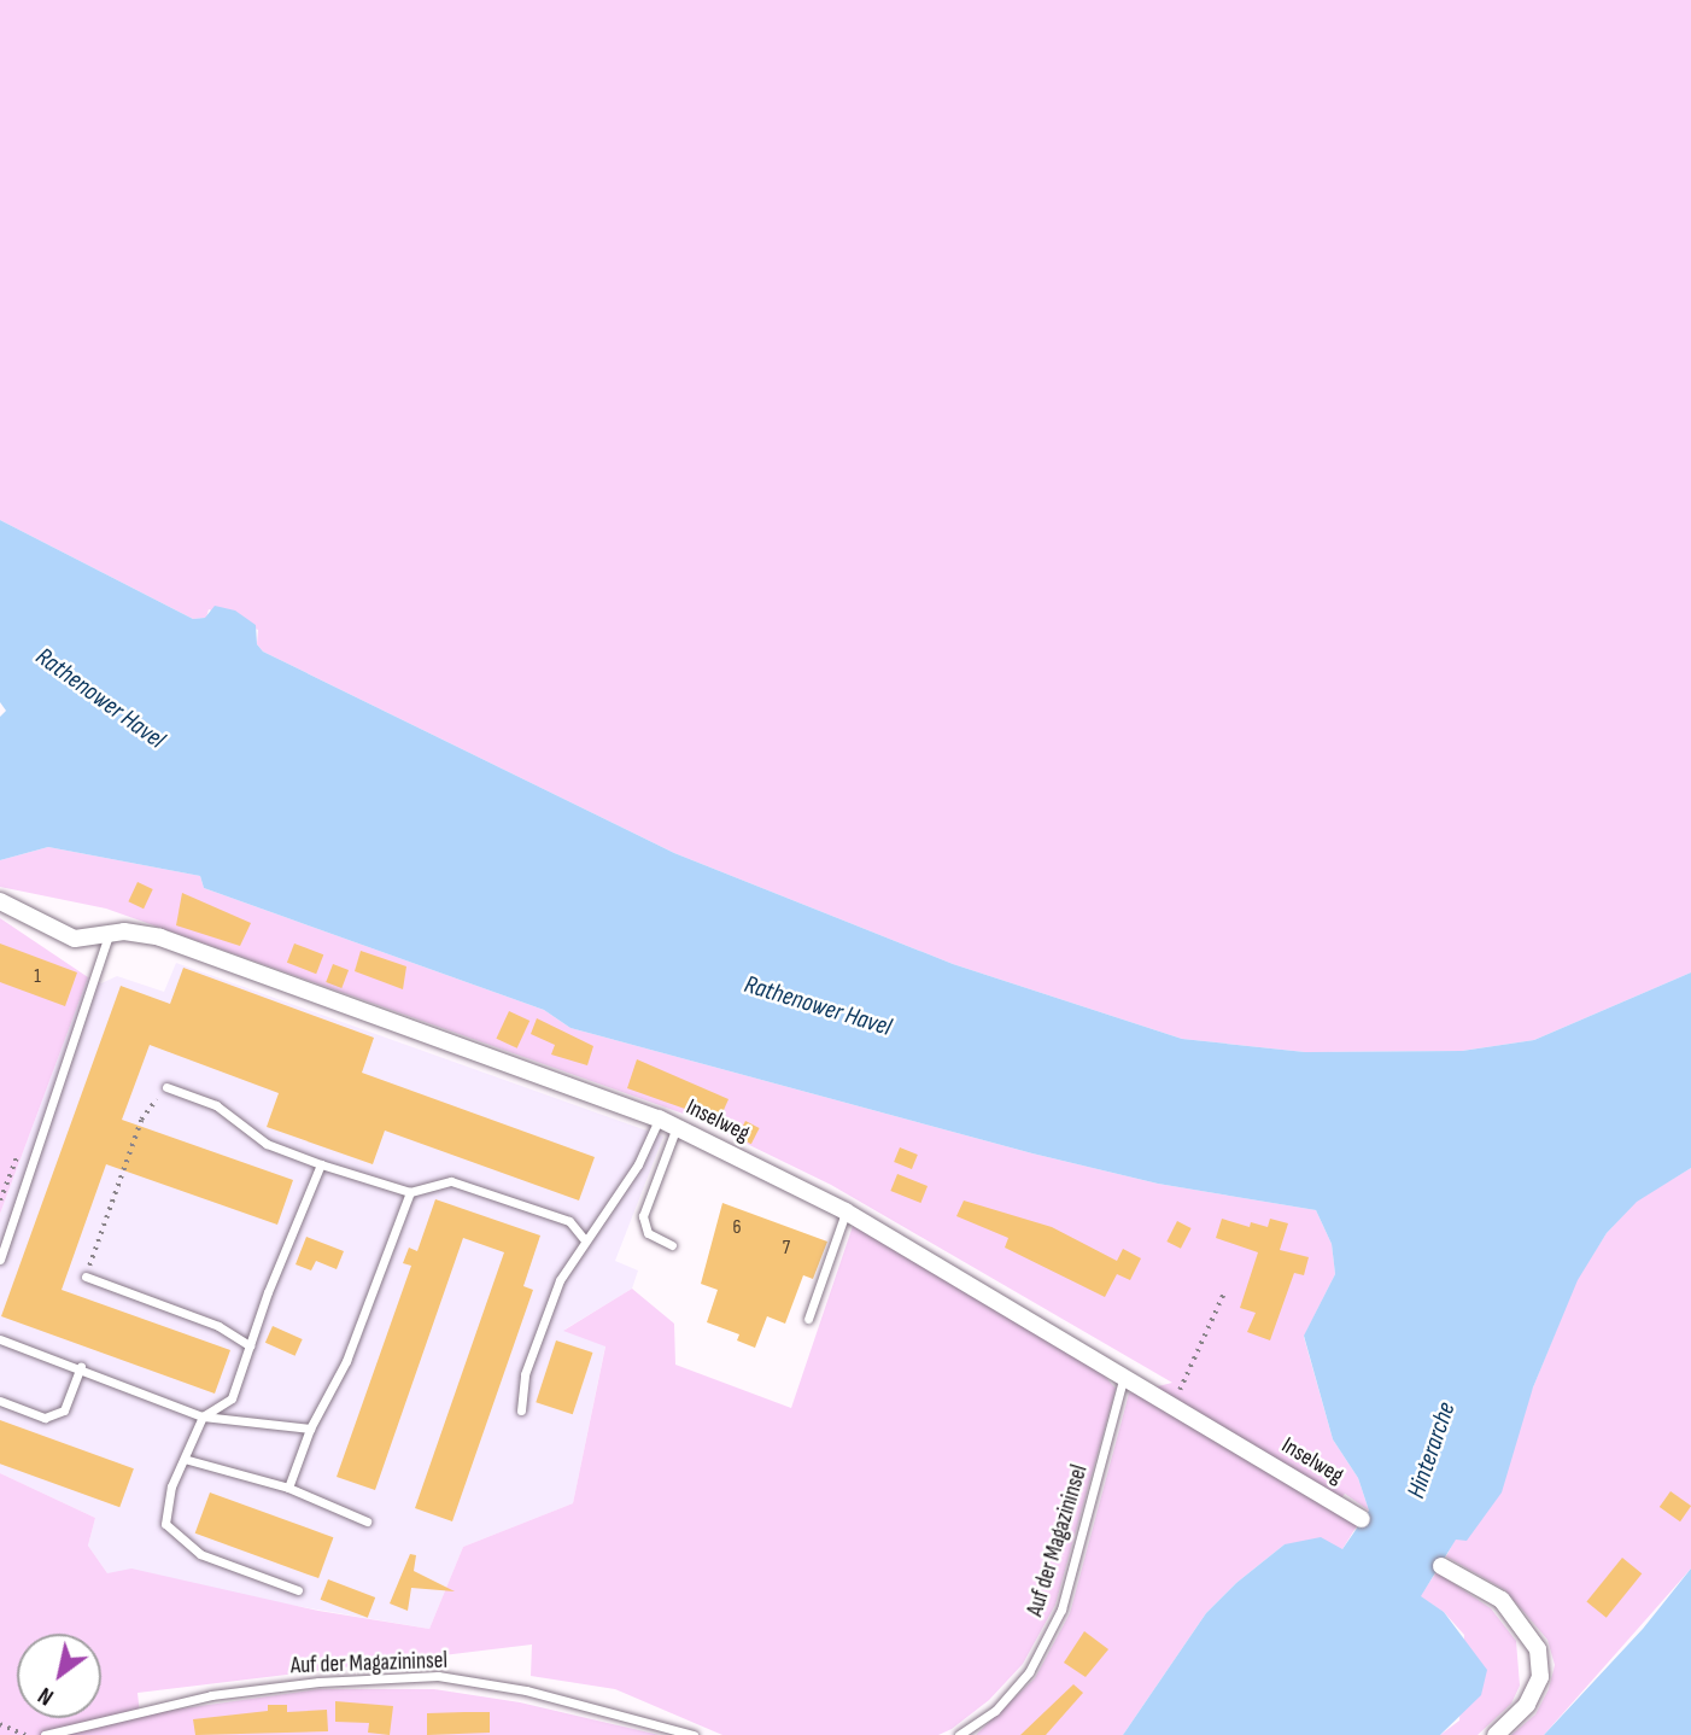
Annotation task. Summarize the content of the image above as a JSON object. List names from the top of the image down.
{
  "streets": {
    "street": ["Inselweg"],
    "lane": ["Auf der Magazininsel"]
  },
  "crossings": [
    ["Inselweg", "Auf der Magazininsel"]
  ],
  "water": ["Rathenower Havel", "Hinterarche"],
  "house_numbers": ["1", "6", "7"],
  "north": "bottom left"
}
